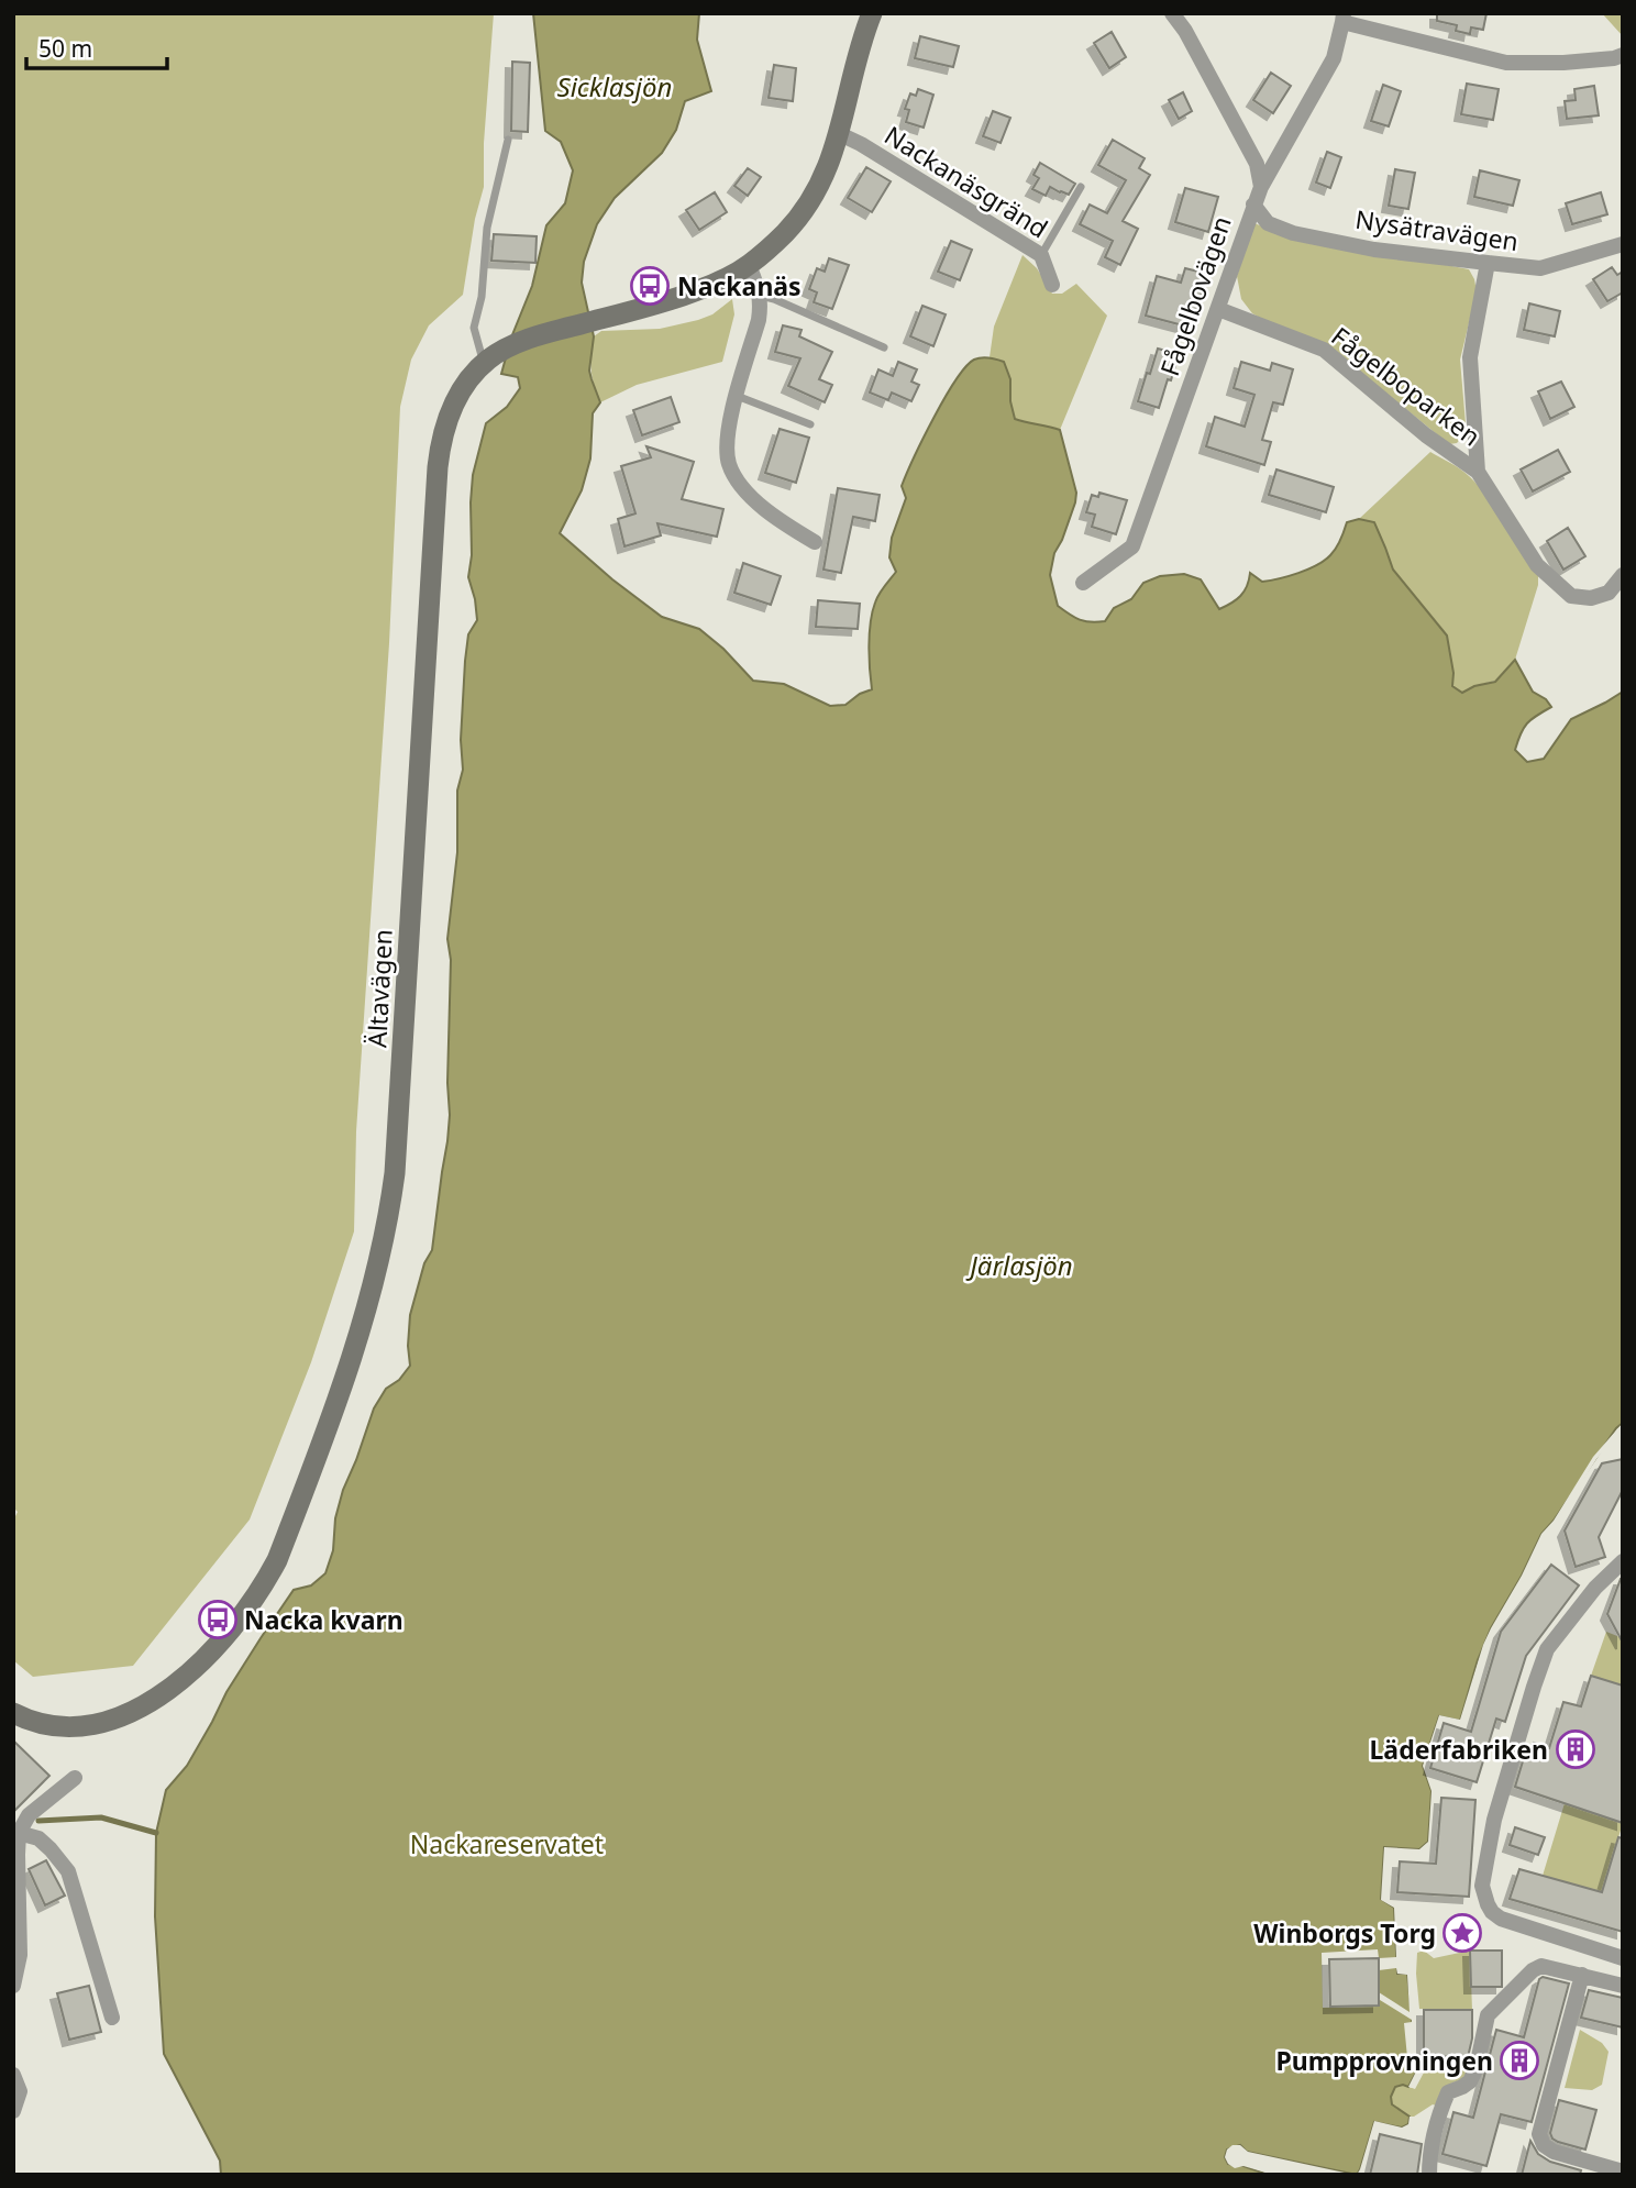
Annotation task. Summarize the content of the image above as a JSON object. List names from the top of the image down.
{
  "streets": {
    "main road": ["Ältavägen"],
    "street": [
      "Nackanäsgränd",
      "Nysätravägen",
      "Fågelbovägen",
      "Fågelboparken"
    ]
  },
  "crossings": [
    ["Nackanäsgränd", "Ältavägen"],
    ["Nysätravägen", "Fågelbovägen"],
    ["Nysätravägen", "Fågelboparken"],
    ["Fågelbovägen", "Fågelboparken"]
  ],
  "water": ["Sicklasjön", "Järlasjön"],
  "parks": ["Nackareservatet"],
  "places": {
    "bus stop": ["Nackanäs", "Nacka kvarn"],
    "building": ["Läderfabriken", "Pumpprovningen"],
    "place": ["Winborgs Torg"]
  },
  "scale_bar": "50 m"
}
